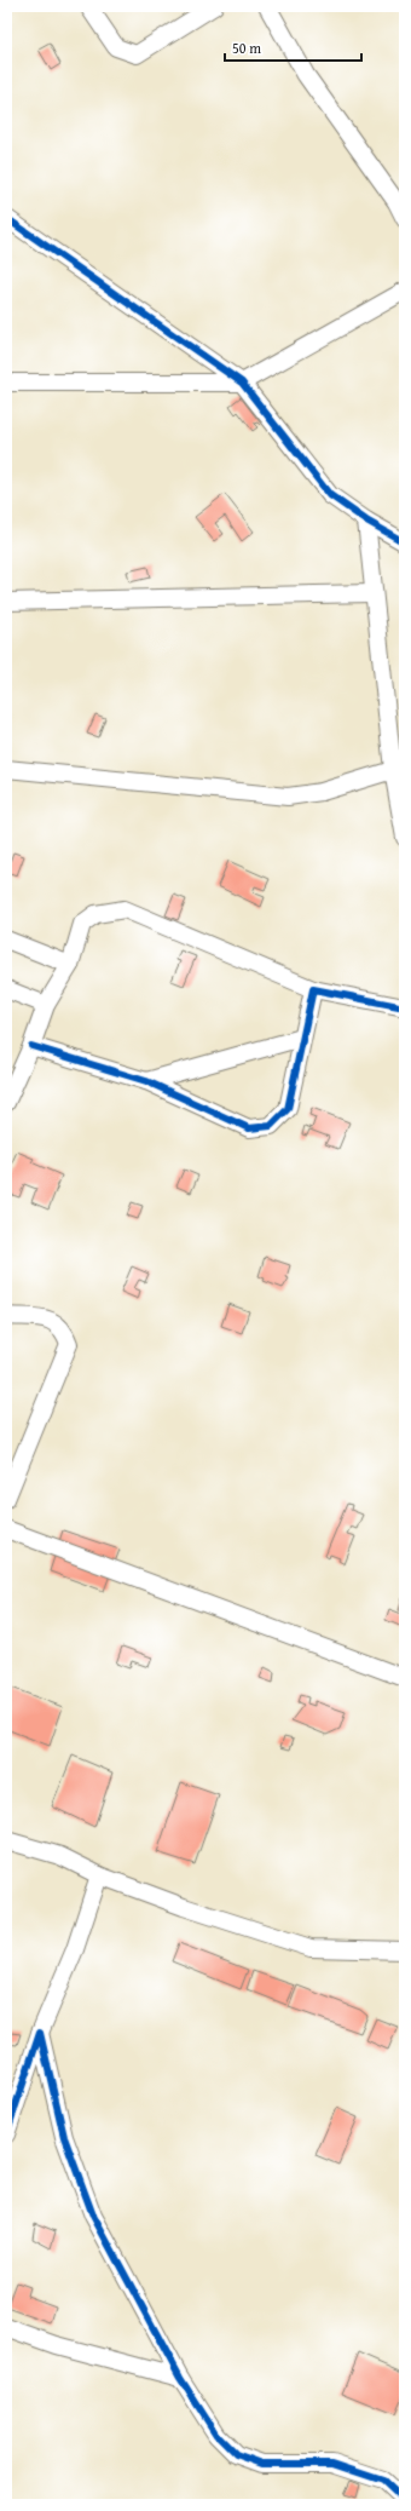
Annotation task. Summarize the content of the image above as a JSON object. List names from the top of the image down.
{
  "scale_bar": "50 m"
}
